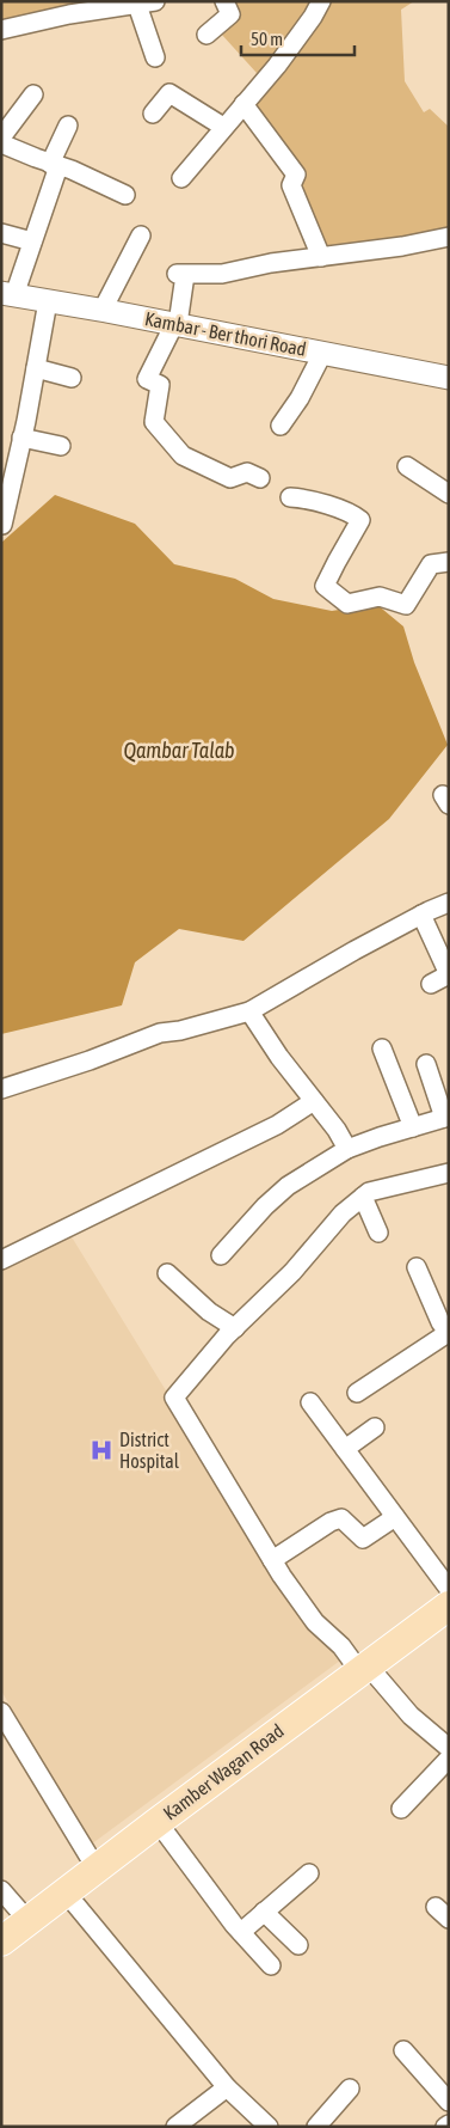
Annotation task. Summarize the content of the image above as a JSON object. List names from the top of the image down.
{
  "streets": {
    "main road": ["Kamber Wagan Road"],
    "street": ["Kambar - Ber thori Road"]
  },
  "water": ["Qambar Talab"],
  "places": {
    "hospital": ["District Hospital"]
  },
  "scale_bar": "50 m"
}
